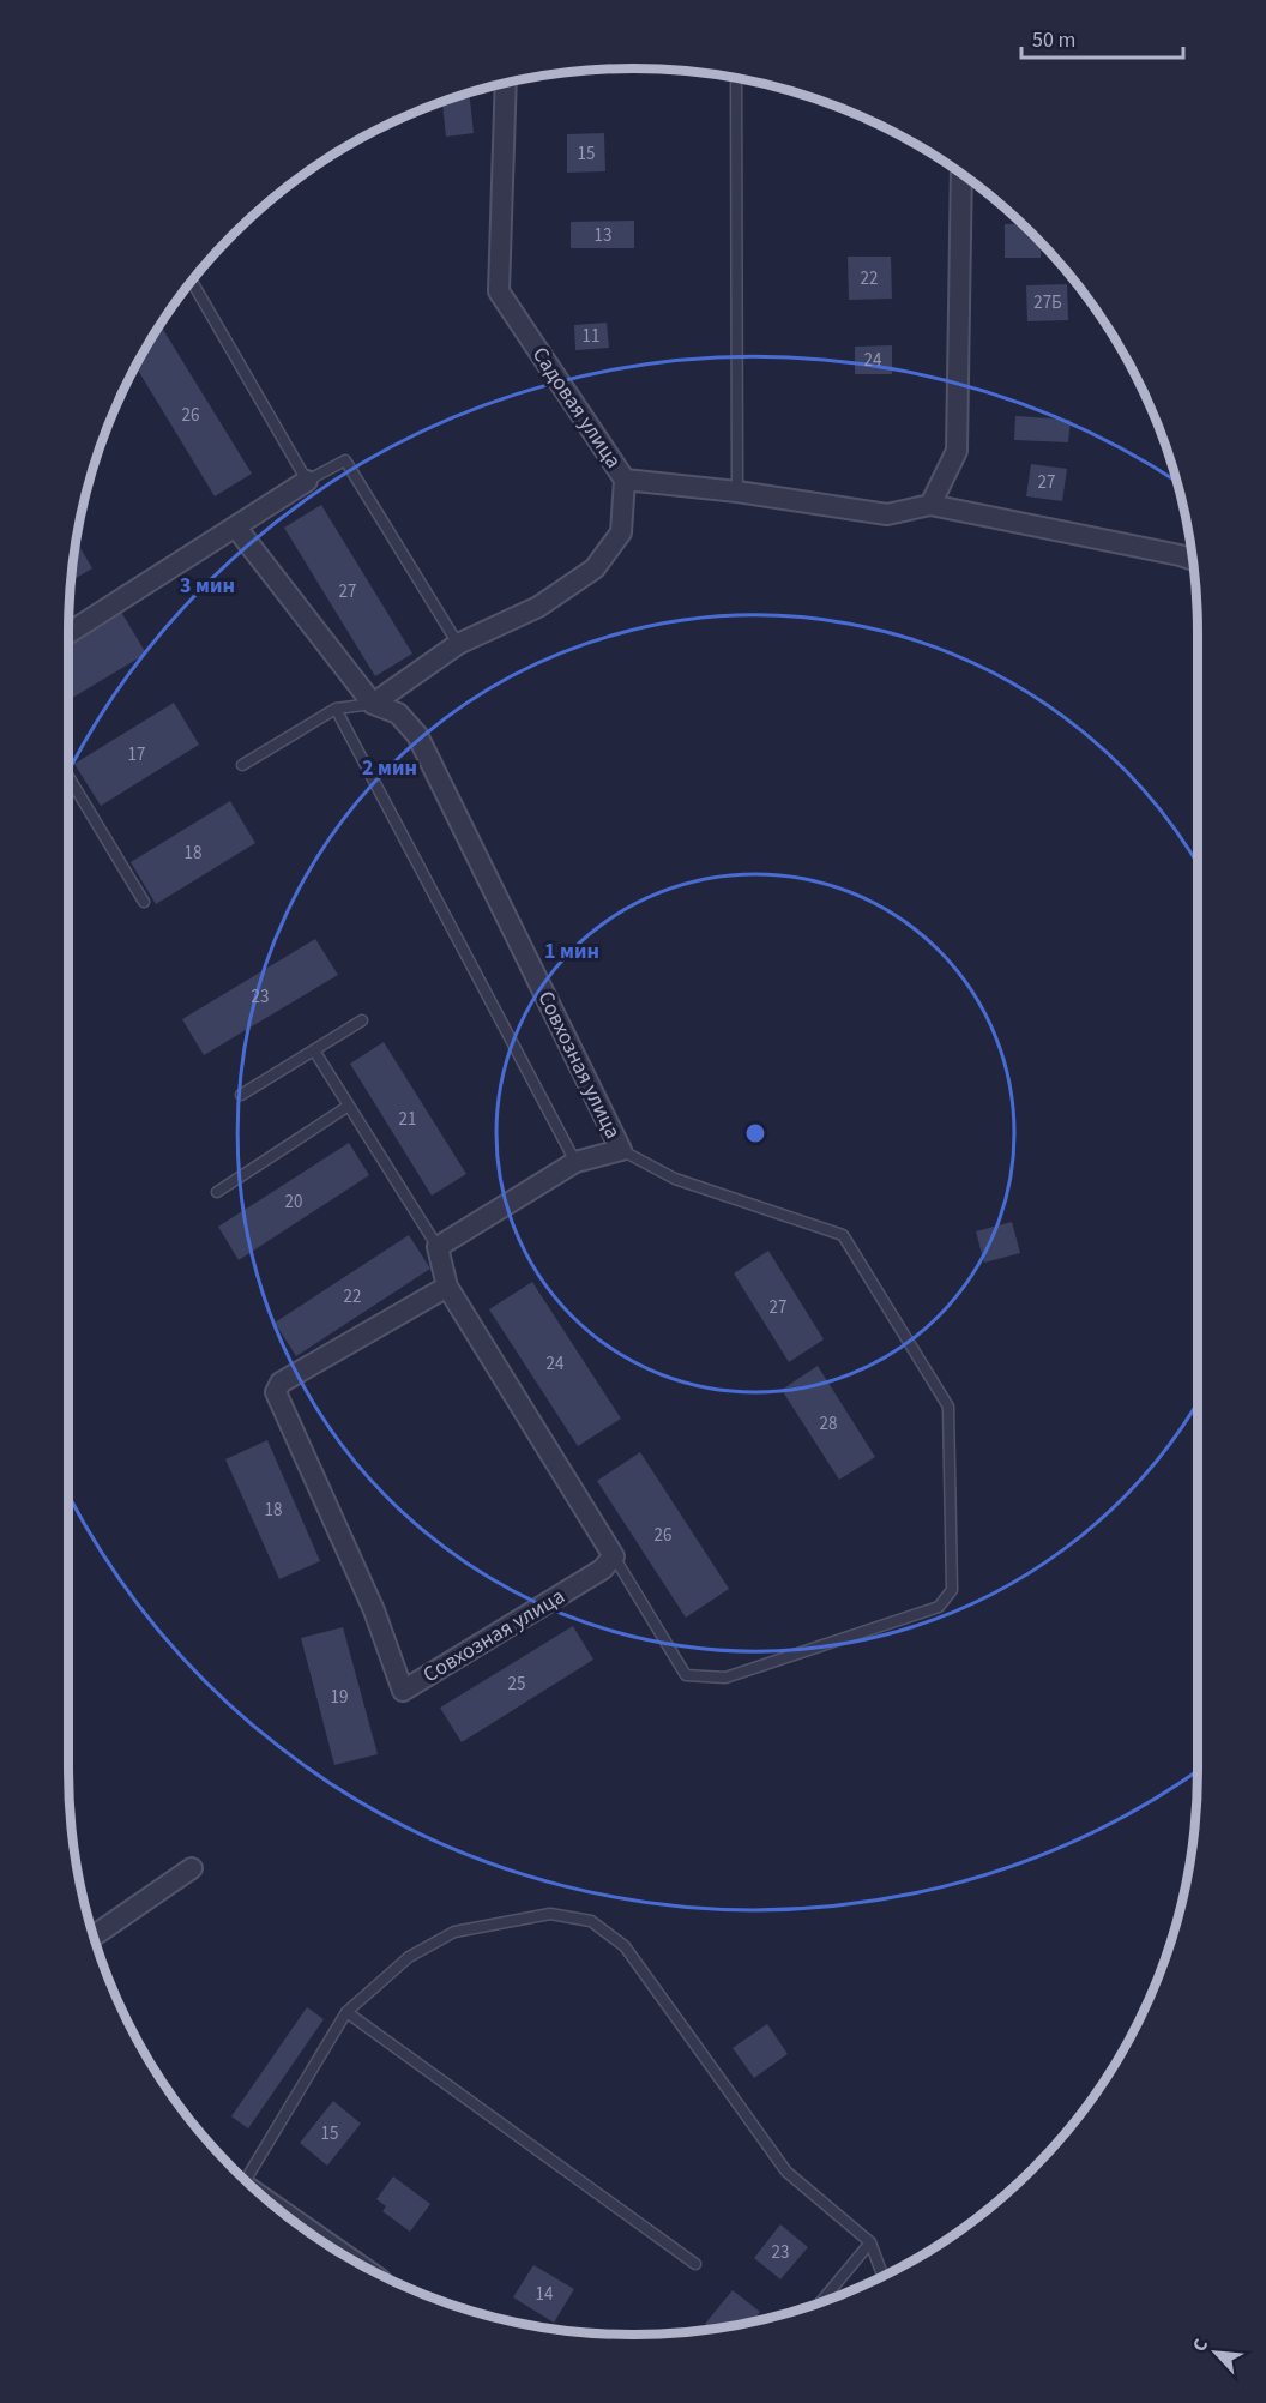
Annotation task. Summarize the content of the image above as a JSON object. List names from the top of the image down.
{
  "streets": {
    "street": ["Садовая улица", "Совхозная улица"]
  },
  "crossings": [
    ["Садовая улица", "Совхозная улица"]
  ],
  "house_numbers": [
    "15",
    "13",
    "22",
    "27Б",
    "11",
    "24",
    "26",
    "27",
    "27",
    "17",
    "18",
    "23",
    "21",
    "20",
    "22",
    "27",
    "24",
    "28",
    "18",
    "26",
    "25",
    "19",
    "15",
    "23",
    "14"
  ],
  "scale_bar": "50 m",
  "north": "top left",
  "rings": ["3 мин", "2 мин", "1 мин"]
}
